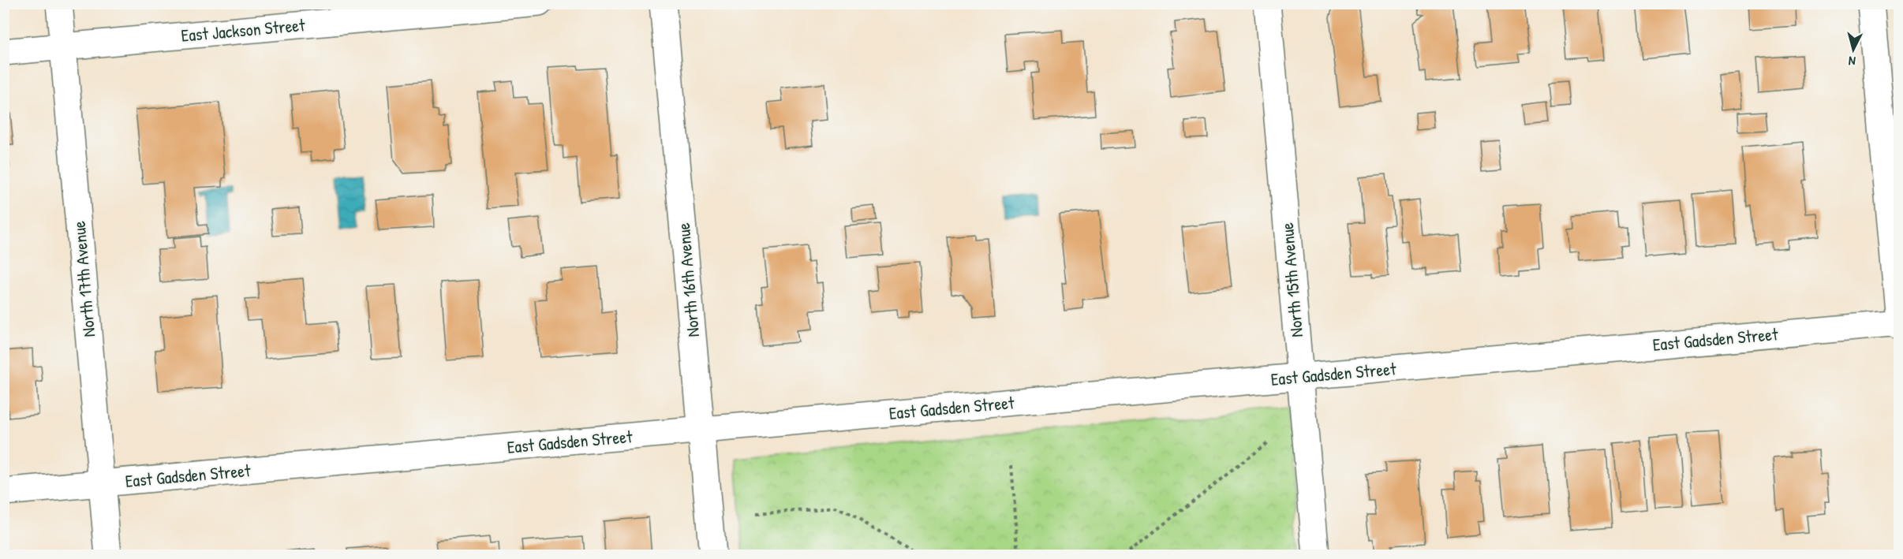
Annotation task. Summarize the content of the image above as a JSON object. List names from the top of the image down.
{
  "streets": {
    "street": [
      "East Jackson Street",
      "North 17th Avenue",
      "North 16th Avenue",
      "North 15th Avenue",
      "East Gadsden Street"
    ]
  },
  "crossings": [
    ["East Jackson Street", "North 17th Avenue"],
    ["North 17th Avenue", "East Gadsden Street"],
    ["North 16th Avenue", "East Gadsden Street"],
    ["North 15th Avenue", "East Gadsden Street"]
  ],
  "north": "bottom"
}
